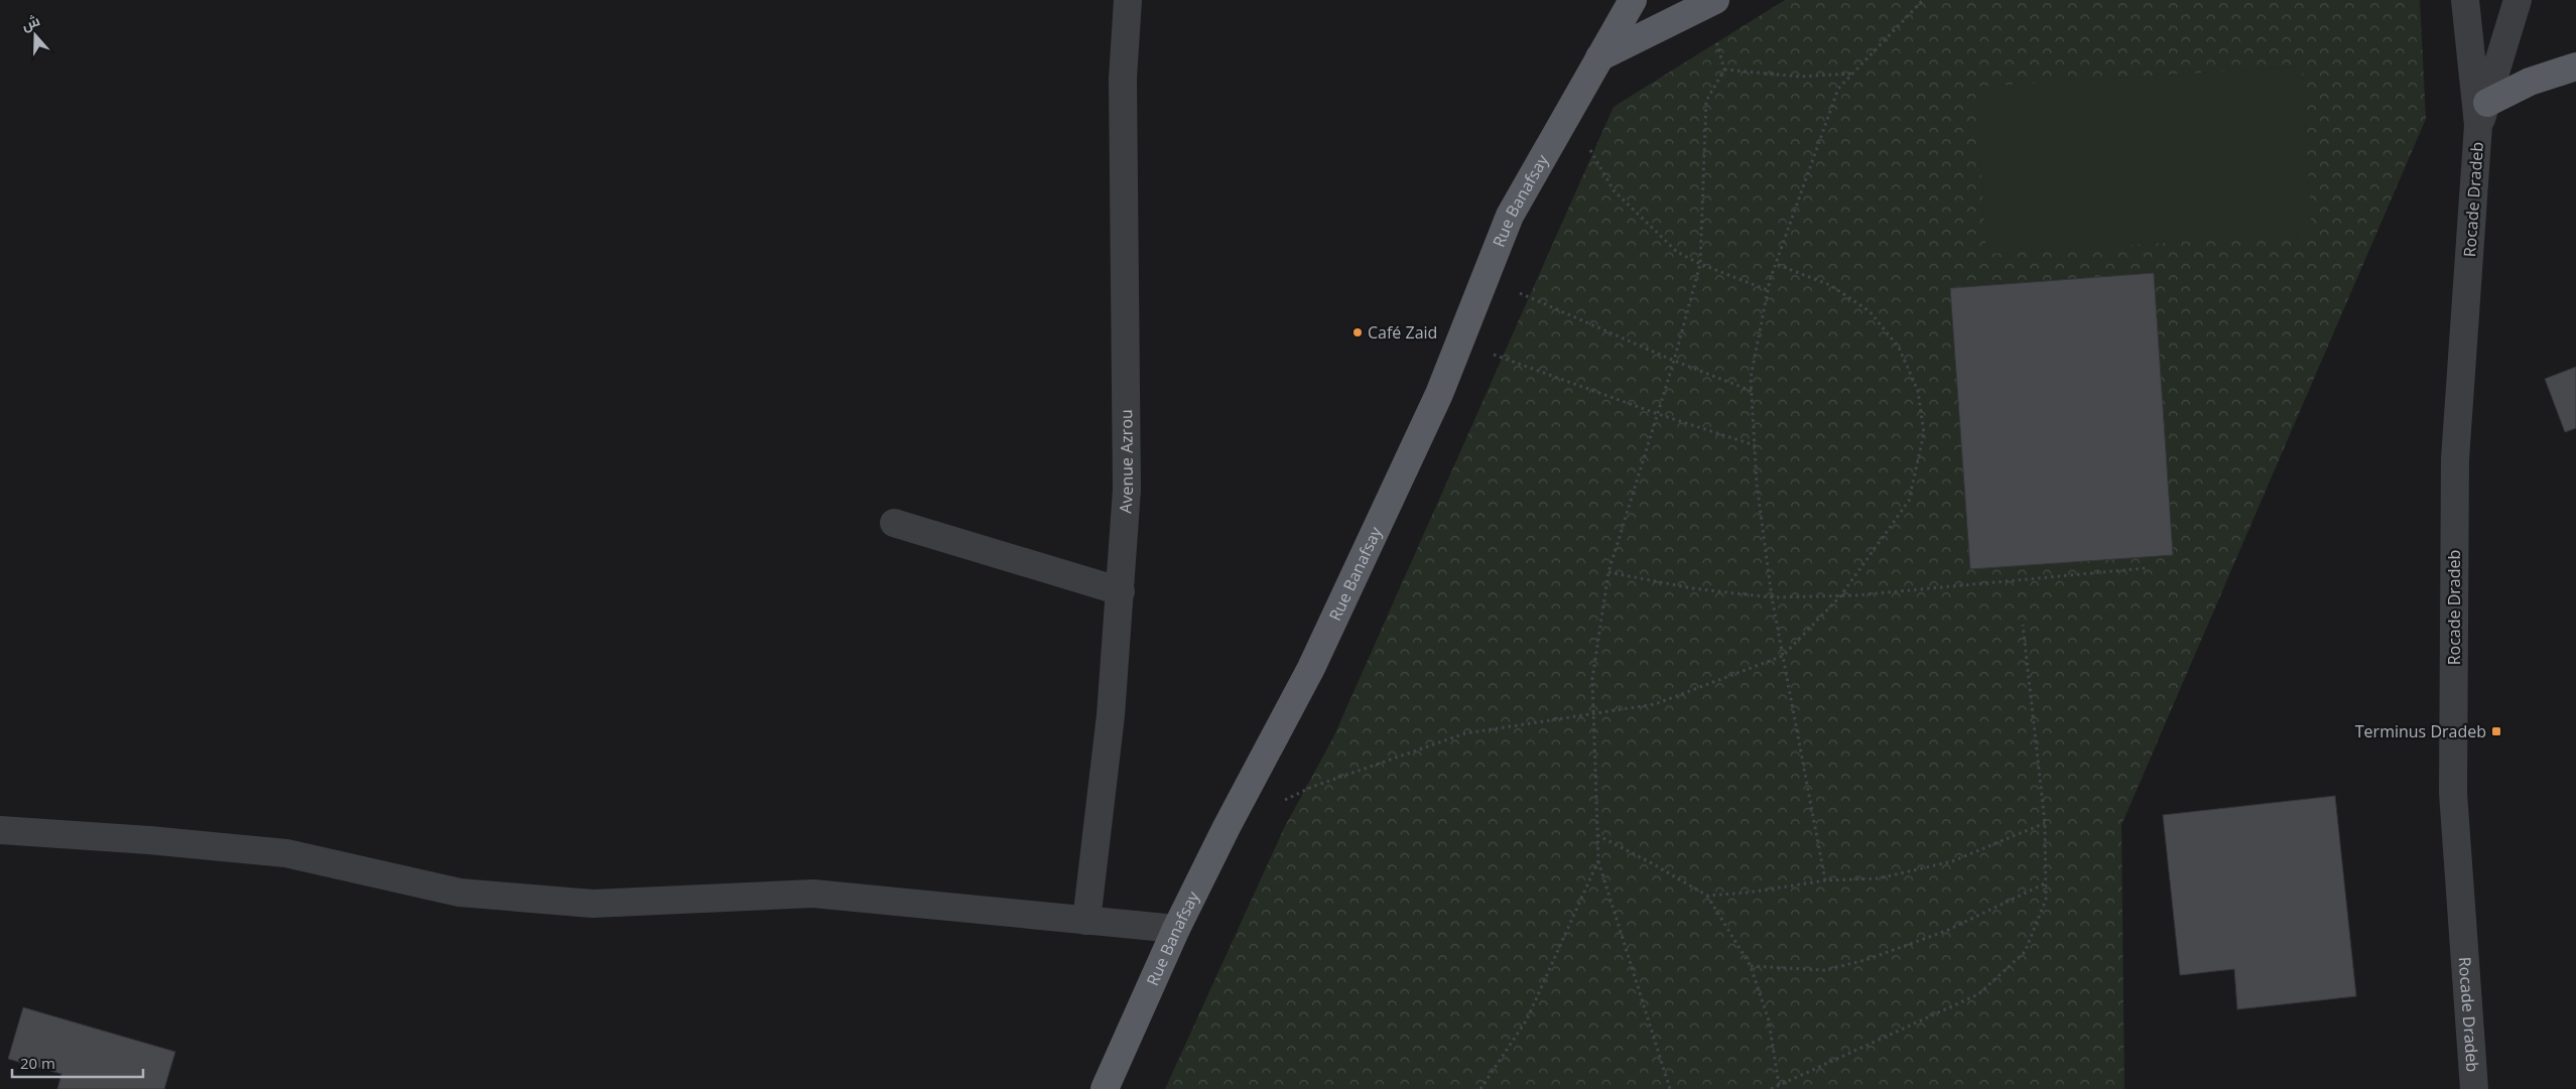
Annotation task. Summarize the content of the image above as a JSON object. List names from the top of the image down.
{
  "streets": {
    "main road": ["Rue Banafsay"],
    "street": ["Rocade Dradeb", "Avenue Azrou"]
  },
  "places": {
    "other": ["Café Zaid"],
    "transit": ["Terminus Dradeb"]
  },
  "scale_bar": "20 m",
  "north": "top"
}
